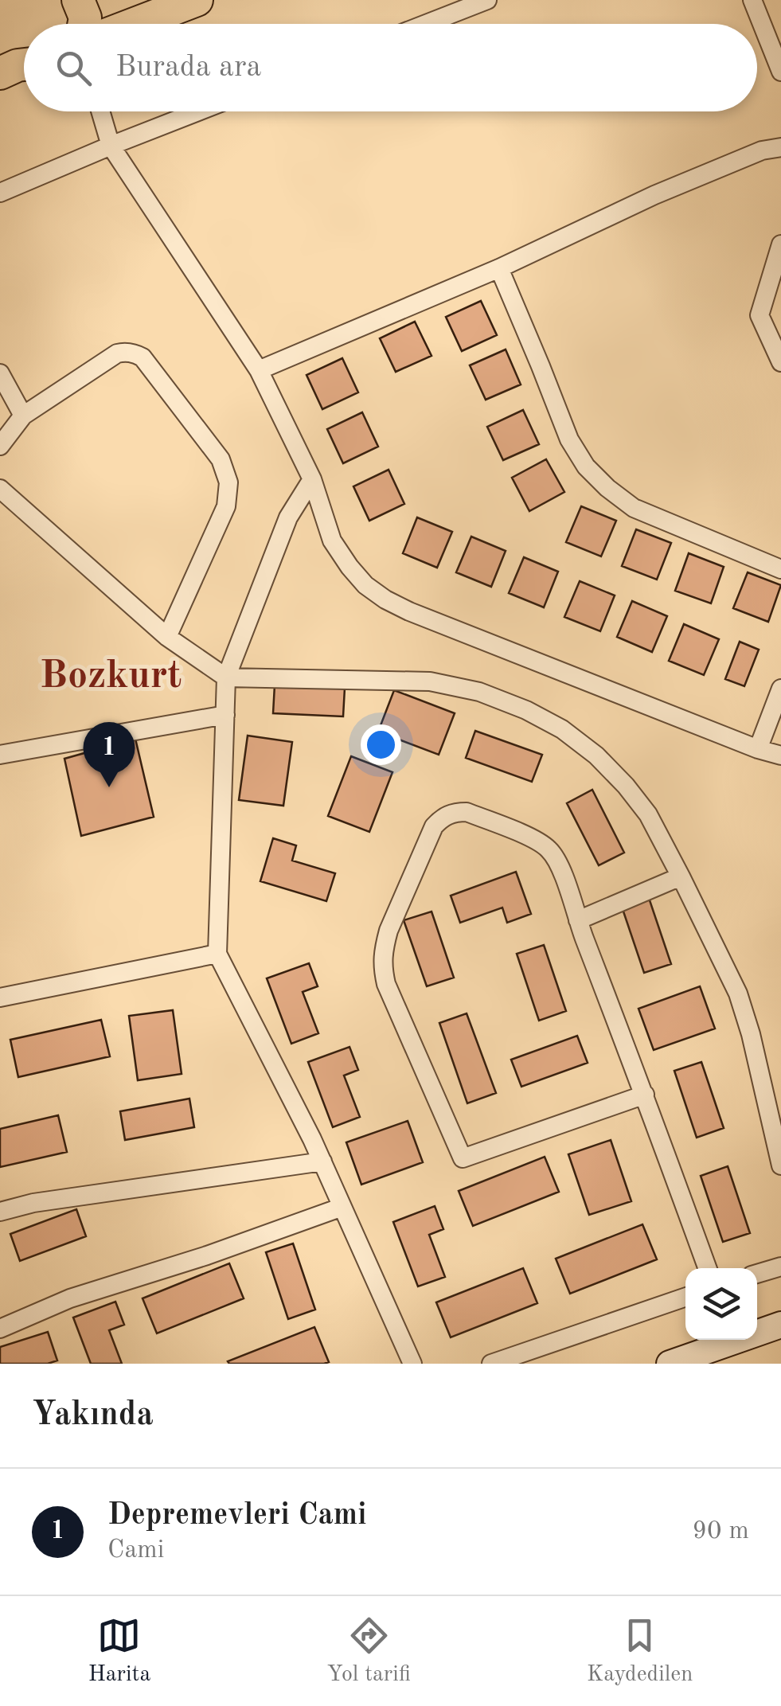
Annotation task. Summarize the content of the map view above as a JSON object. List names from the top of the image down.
{
  "districts": ["Bozkurt"],
  "page": {
    "search": "Burada ara",
    "pins": "1",
    "heading": "Yakında",
    "list": [
      {
        "mark": "1",
        "name": "Depremevleri Cami",
        "note": "Cami",
        "value": "90 m"
      }
    ],
    "nav": ["Harita", "Yol tarifi", "Kaydedilen"]
  }
}
